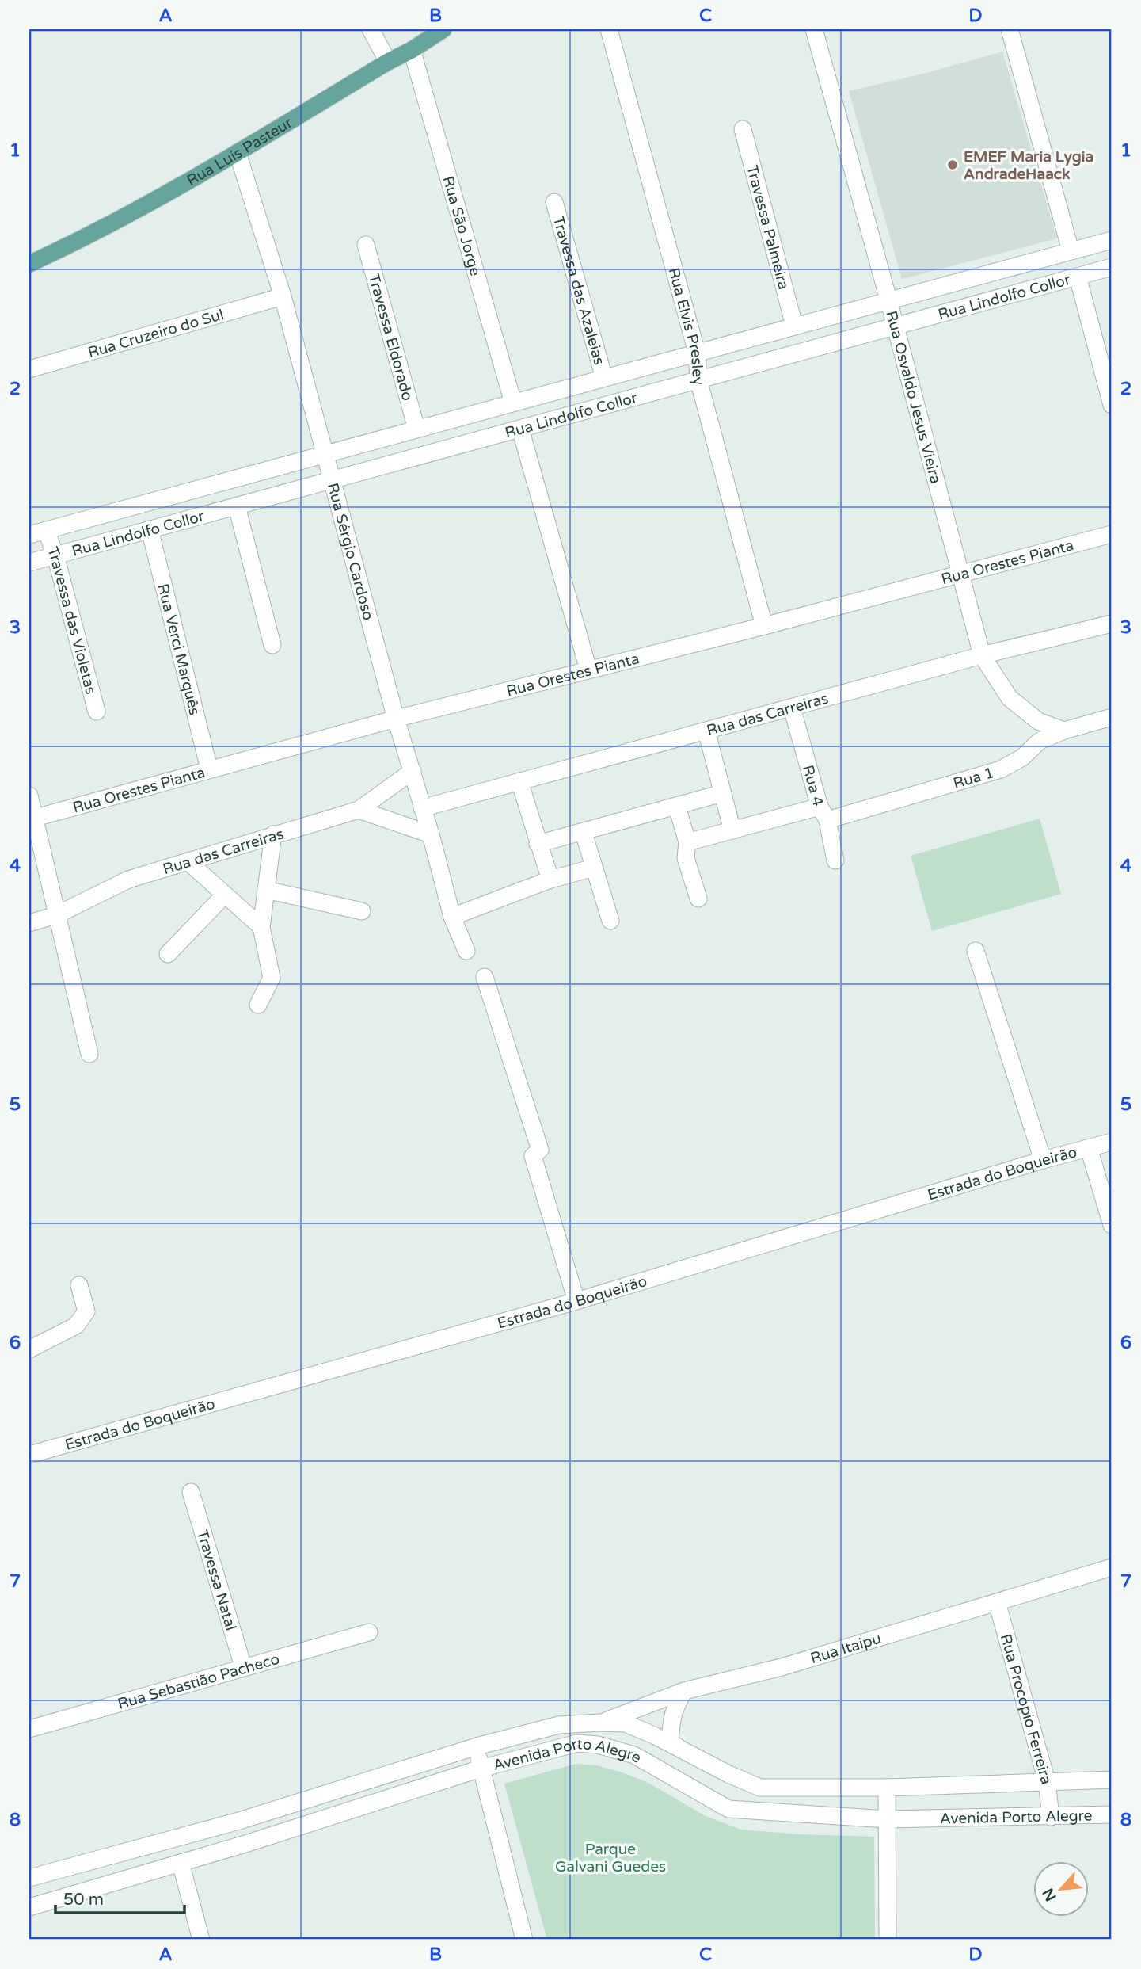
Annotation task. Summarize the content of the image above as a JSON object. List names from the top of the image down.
{
  "streets": {
    "main road": ["Rua Luís Pasteur"],
    "street": [
      "Rua São Jorge",
      "Travessa Palmeira",
      "Travessa das Azaleias",
      "Rua Lindolfo Collor",
      "Rua Elvis Presley",
      "Rua Cruzeiro do Sul",
      "Travessa Eldorado",
      "Rua Osvaldo Jesus Vieira",
      "Rua Sérgio Cardoso",
      "Rua Orestes Pianta",
      "Travessa das Violetas",
      "Rua Verci Marquês",
      "Rua das Carreiras",
      "Rua 1",
      "Rua 4",
      "Estrada do Boqueirão",
      "Travessa Natal",
      "Rua Itaipu",
      "Rua Sebastião Pacheco",
      "Rua Procópio Ferreira",
      "Avenida Porto Alegre"
    ]
  },
  "crossings": [
    ["Rua Luís Pasteur", "Rua São Jorge"],
    ["Rua Luís Pasteur", "Rua Sérgio Cardoso"],
    ["Rua São Jorge", "Rua Lindolfo Collor"],
    ["Travessa Palmeira", "Rua Lindolfo Collor"],
    ["Travessa das Azaleias", "Rua Lindolfo Collor"],
    ["Rua Lindolfo Collor", "Rua Elvis Presley"],
    ["Rua Lindolfo Collor", "Travessa Eldorado"],
    ["Rua Lindolfo Collor", "Rua Osvaldo Jesus Vieira"],
    ["Rua Lindolfo Collor", "Rua Sérgio Cardoso"],
    ["Rua Lindolfo Collor", "Travessa das Violetas"],
    ["Rua Lindolfo Collor", "Rua Verci Marquês"],
    ["Rua Elvis Presley", "Rua Orestes Pianta"],
    ["Rua Cruzeiro do Sul", "Rua Sérgio Cardoso"],
    ["Rua Osvaldo Jesus Vieira", "Rua Orestes Pianta"],
    ["Rua Osvaldo Jesus Vieira", "Rua das Carreiras"],
    ["Rua Osvaldo Jesus Vieira", "Rua 1"],
    ["Rua Sérgio Cardoso", "Rua Orestes Pianta"],
    ["Rua Sérgio Cardoso", "Rua das Carreiras"],
    ["Rua Orestes Pianta", "Rua Verci Marquês"],
    ["Rua das Carreiras", "Rua 4"],
    ["Rua 1", "Rua 4"],
    ["Travessa Natal", "Rua Sebastião Pacheco"],
    ["Rua Itaipu", "Rua Procópio Ferreira"],
    ["Rua Itaipu", "Avenida Porto Alegre"],
    ["Rua Procópio Ferreira", "Avenida Porto Alegre"]
  ],
  "parks": ["Parque Galvani Guedes"],
  "places": ["EMEF Maria Lygia AndradeHaack"],
  "scale_bar": "50 m",
  "north": "bottom left",
  "grid": {
    "columns": [
      "A",
      "B",
      "C",
      "D"
    ],
    "rows": [
      "1",
      "2",
      "3",
      "4",
      "5",
      "6",
      "7",
      "8"
    ]
  }
}
